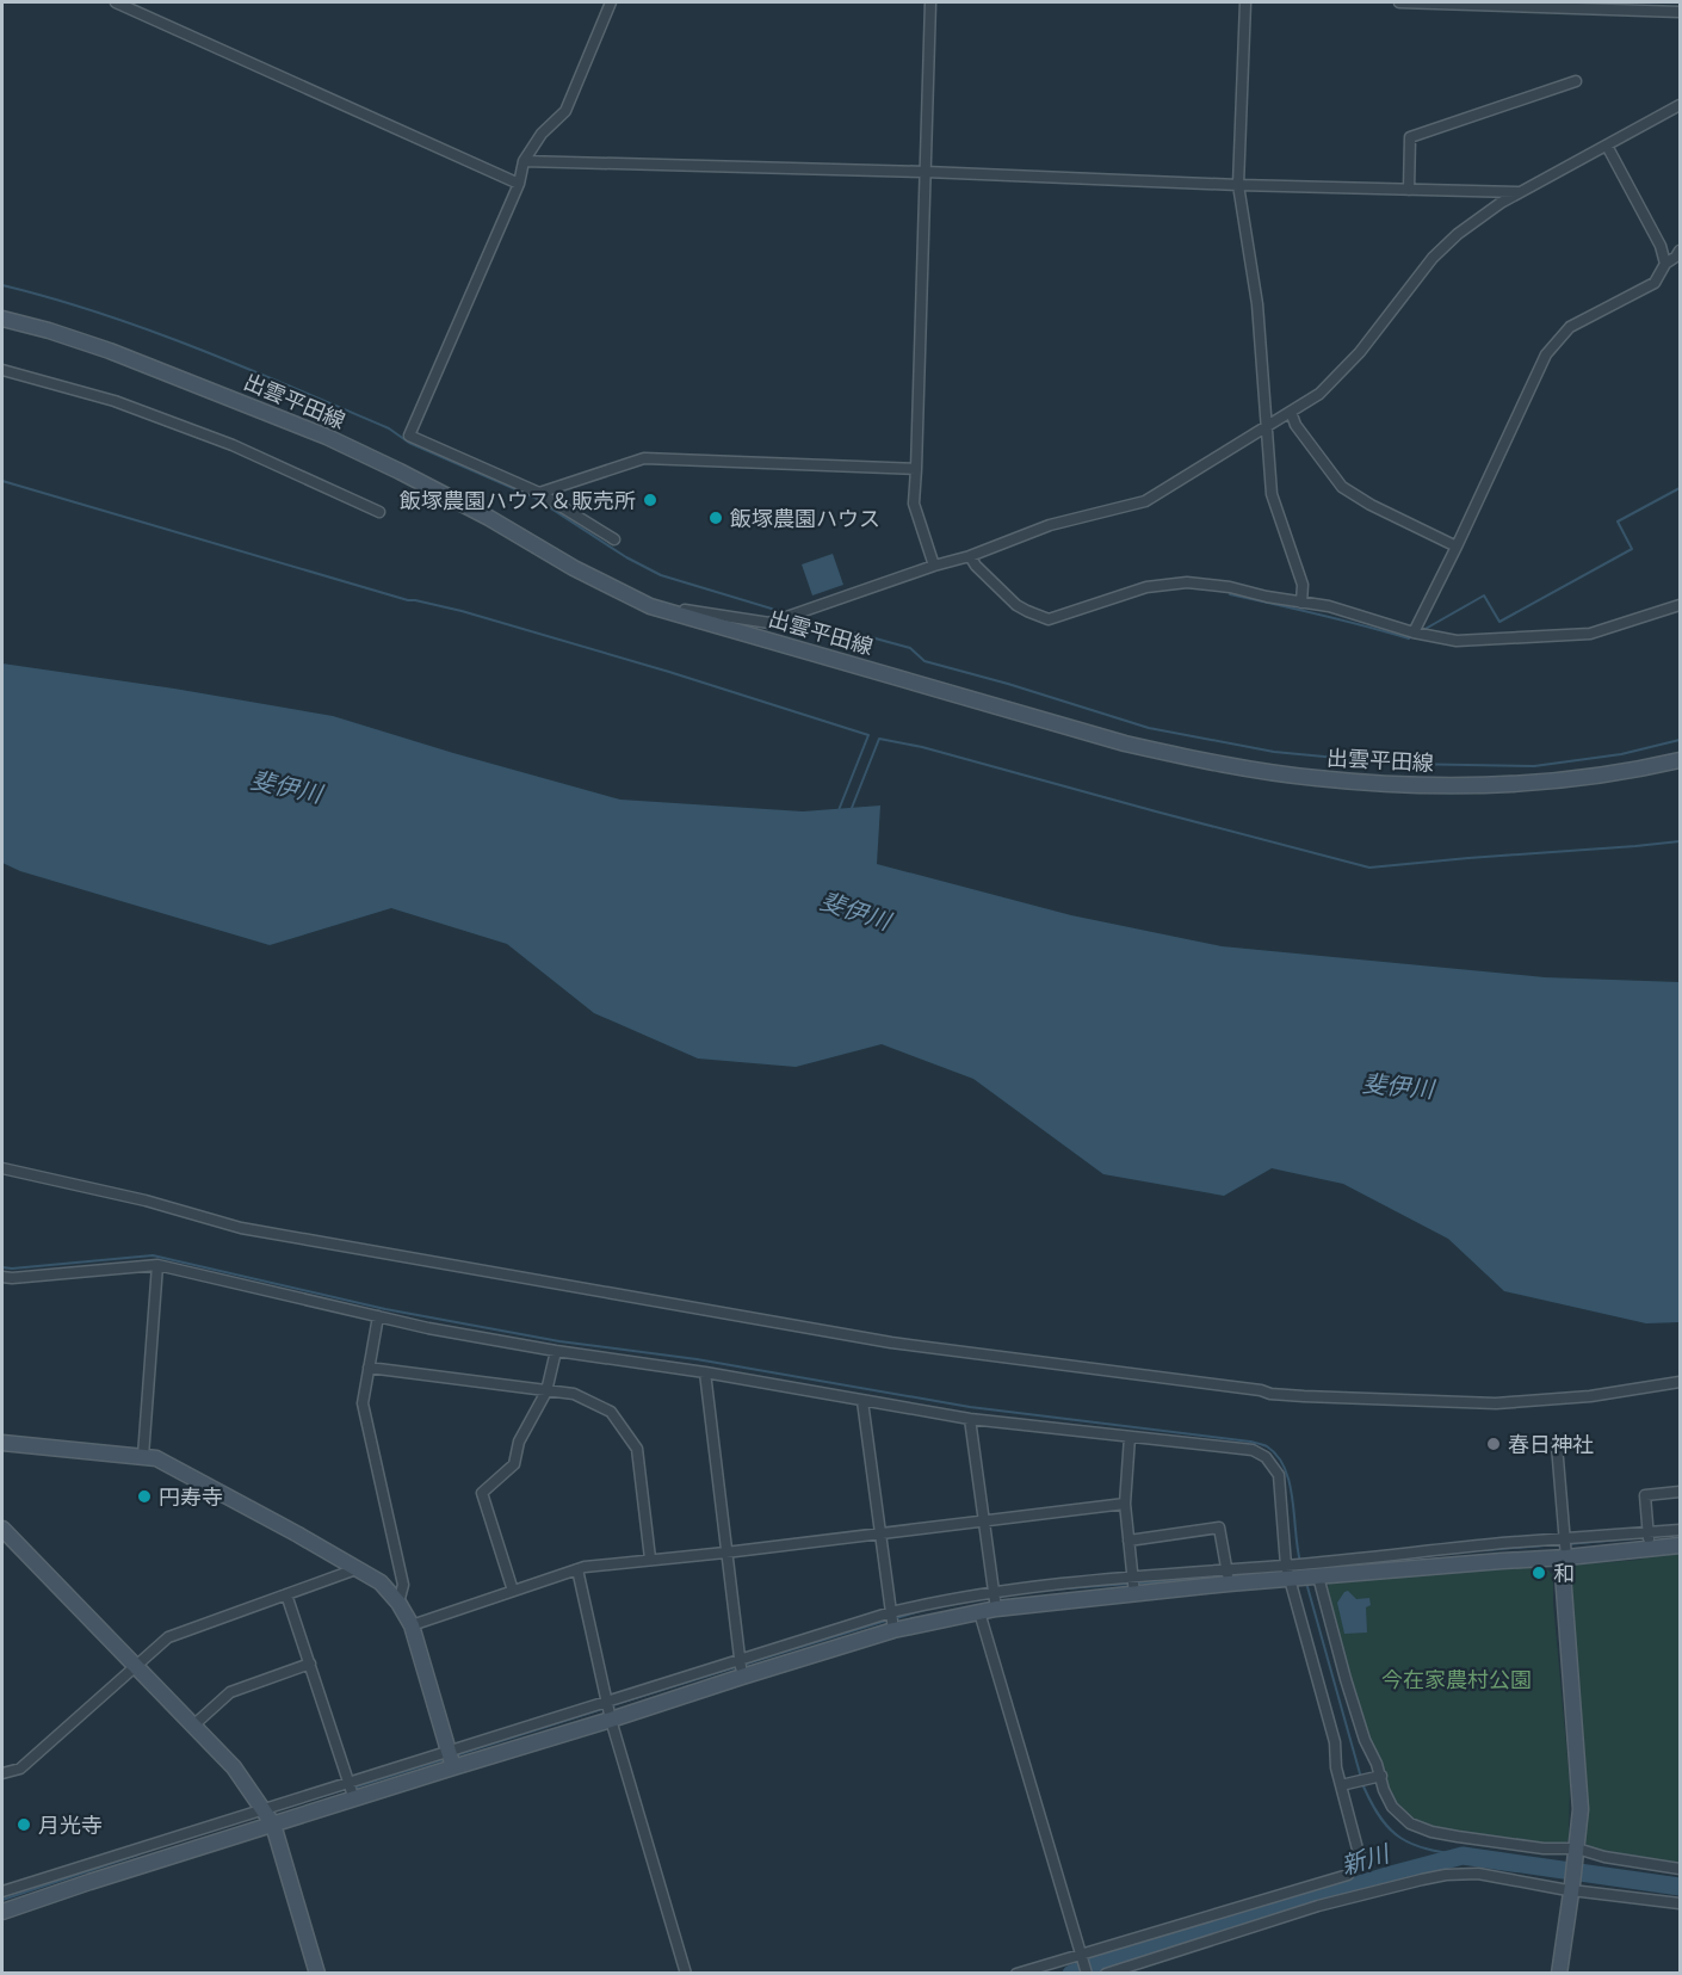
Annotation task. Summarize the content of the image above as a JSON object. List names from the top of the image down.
{
  "streets": {
    "street": ["出雲平田線"]
  },
  "water": ["斐伊川", "新川"],
  "parks": ["今在家農村公園"],
  "places": [
    "飯塚農園ハウス＆販売所",
    "飯塚農園ハウス",
    "春日神社",
    "円寿寺",
    "和",
    "月光寺"
  ]
}
